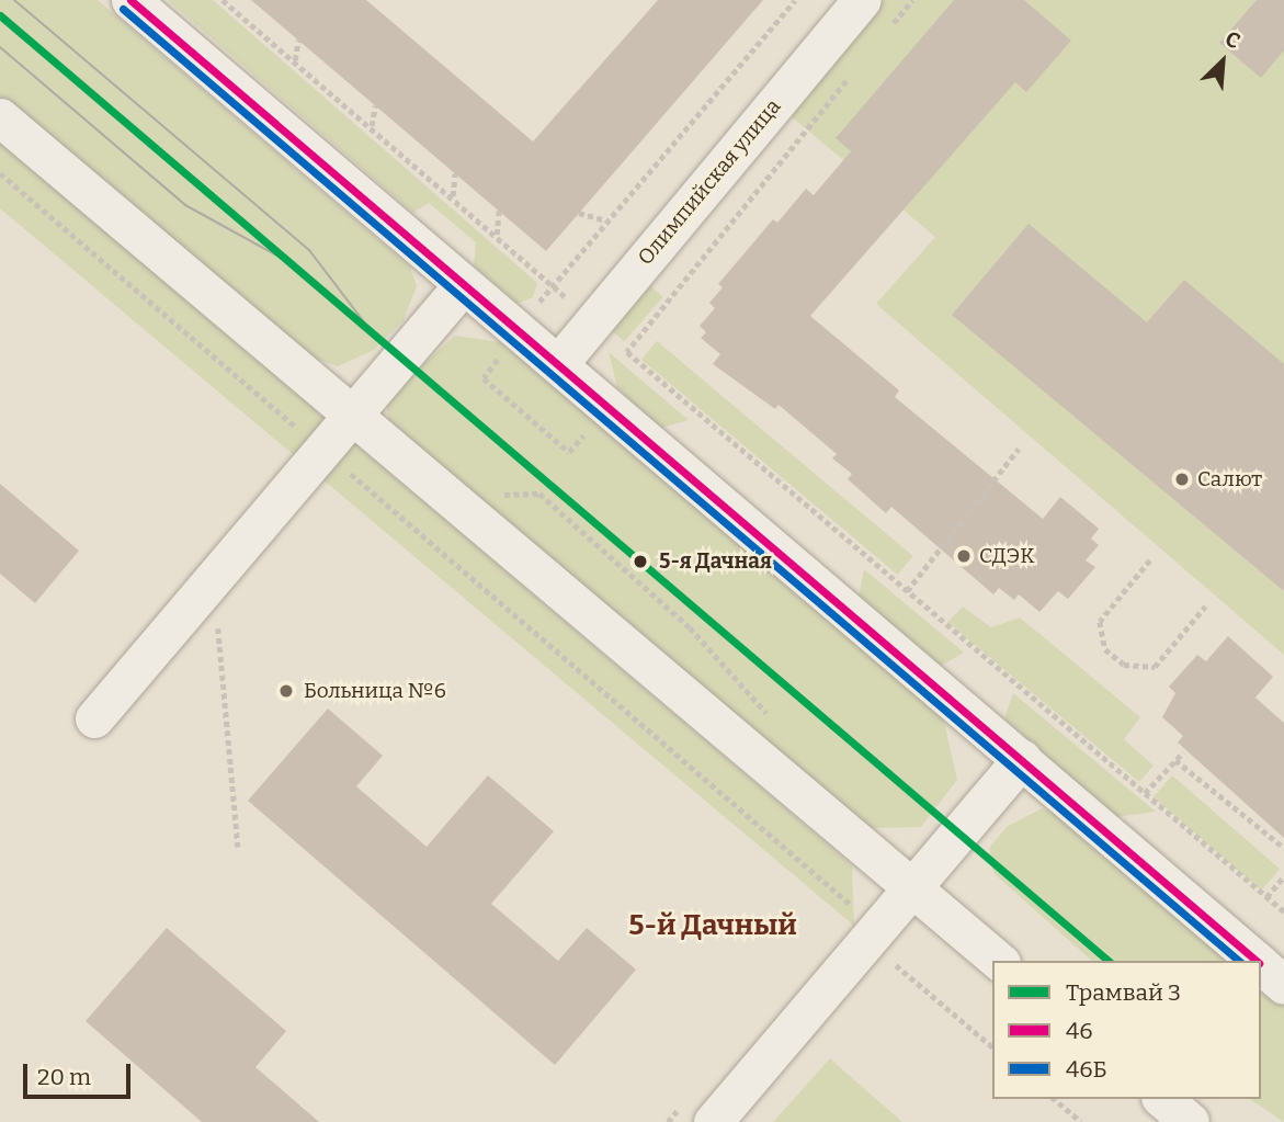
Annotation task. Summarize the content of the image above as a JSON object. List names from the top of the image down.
{
  "streets": {
    "street": ["Олимпийская улица"]
  },
  "districts": ["5-й Дачный"],
  "places": [
    "Салют",
    "СДЭК",
    "5-я Дачная",
    "Больница №6"
  ],
  "lines": ["transit line 46", "transit line 46Б", "tram line 3"],
  "legend": ["Трамвай 3", "46", "46Б"],
  "scale_bar": "20 m",
  "north": "top right"
}
